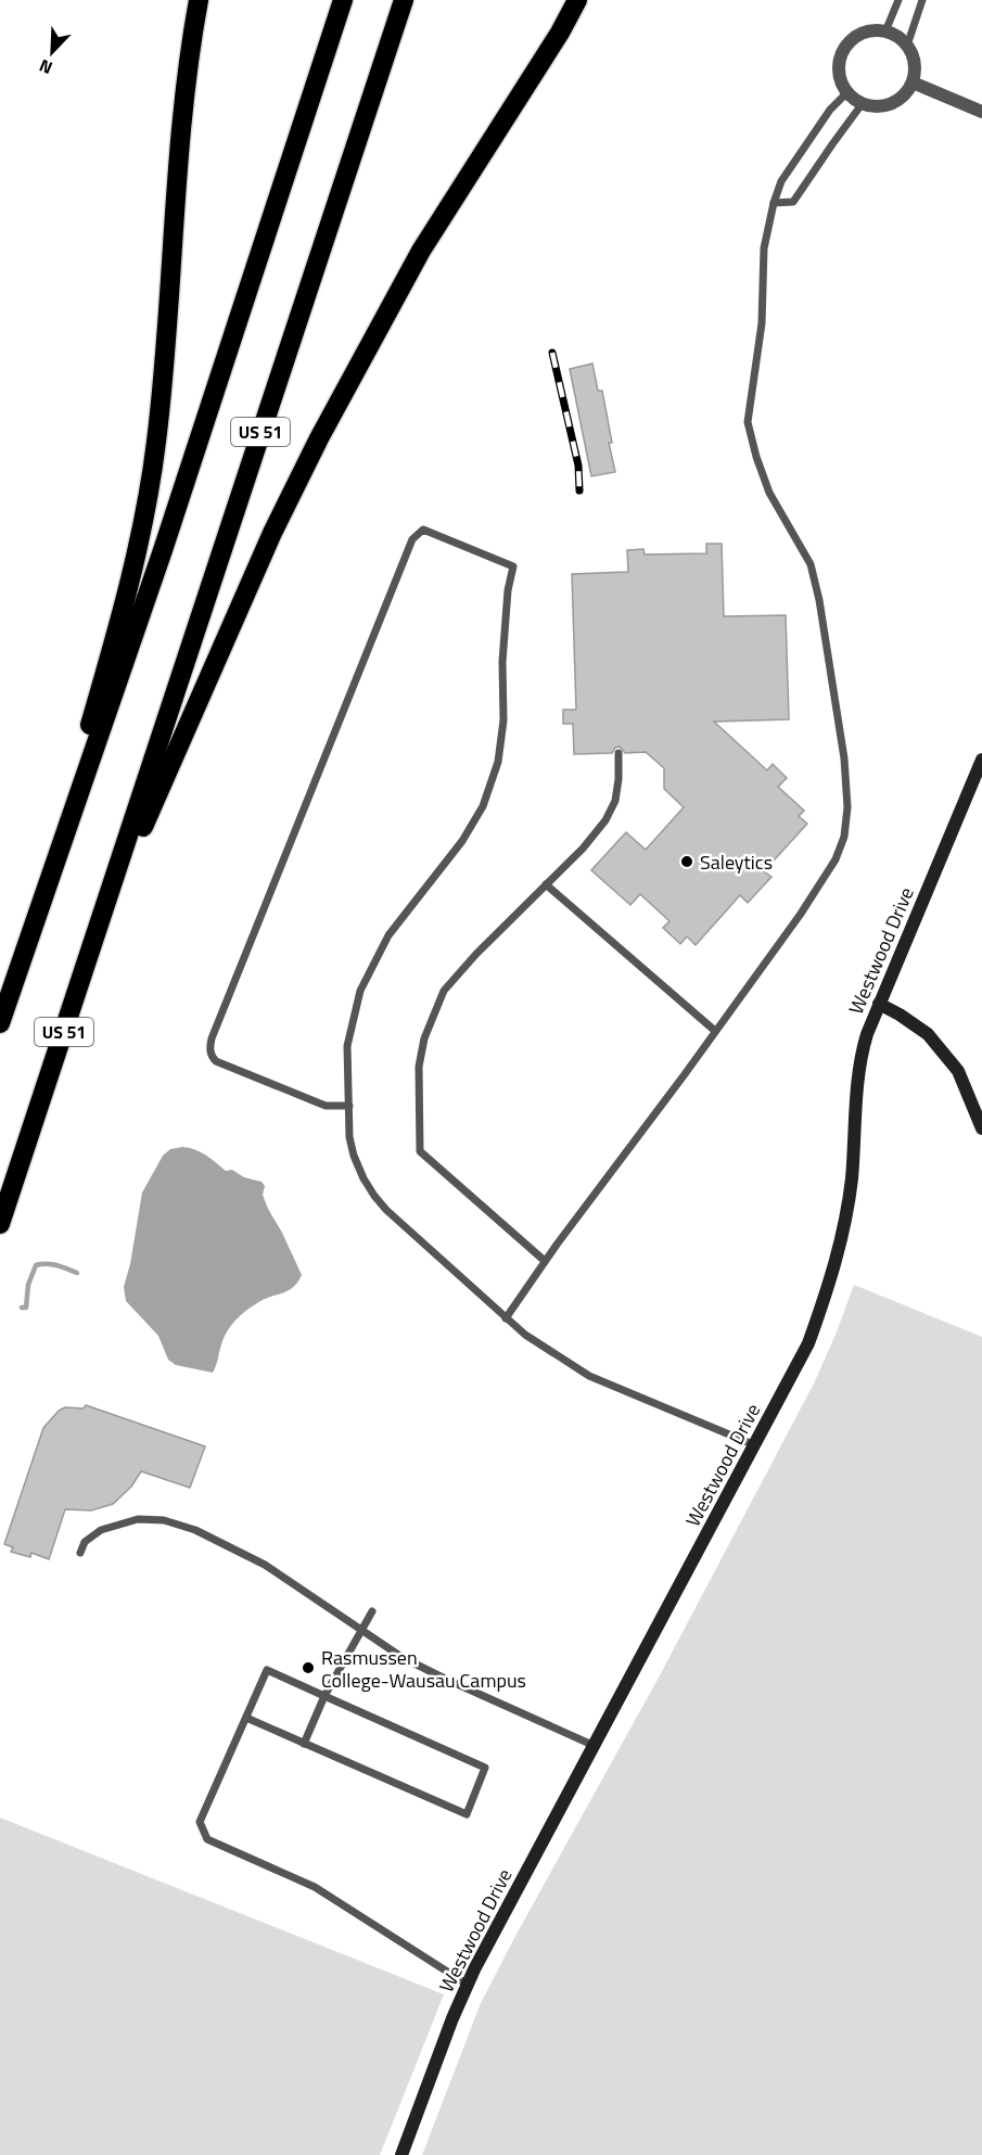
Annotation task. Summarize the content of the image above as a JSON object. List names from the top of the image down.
{
  "streets": {
    "highway": ["US 51"],
    "street": ["Westwood Drive"]
  },
  "places": ["Saleytics", "Rasmussen College-Wausau Campus"],
  "north": "bottom left"
}
